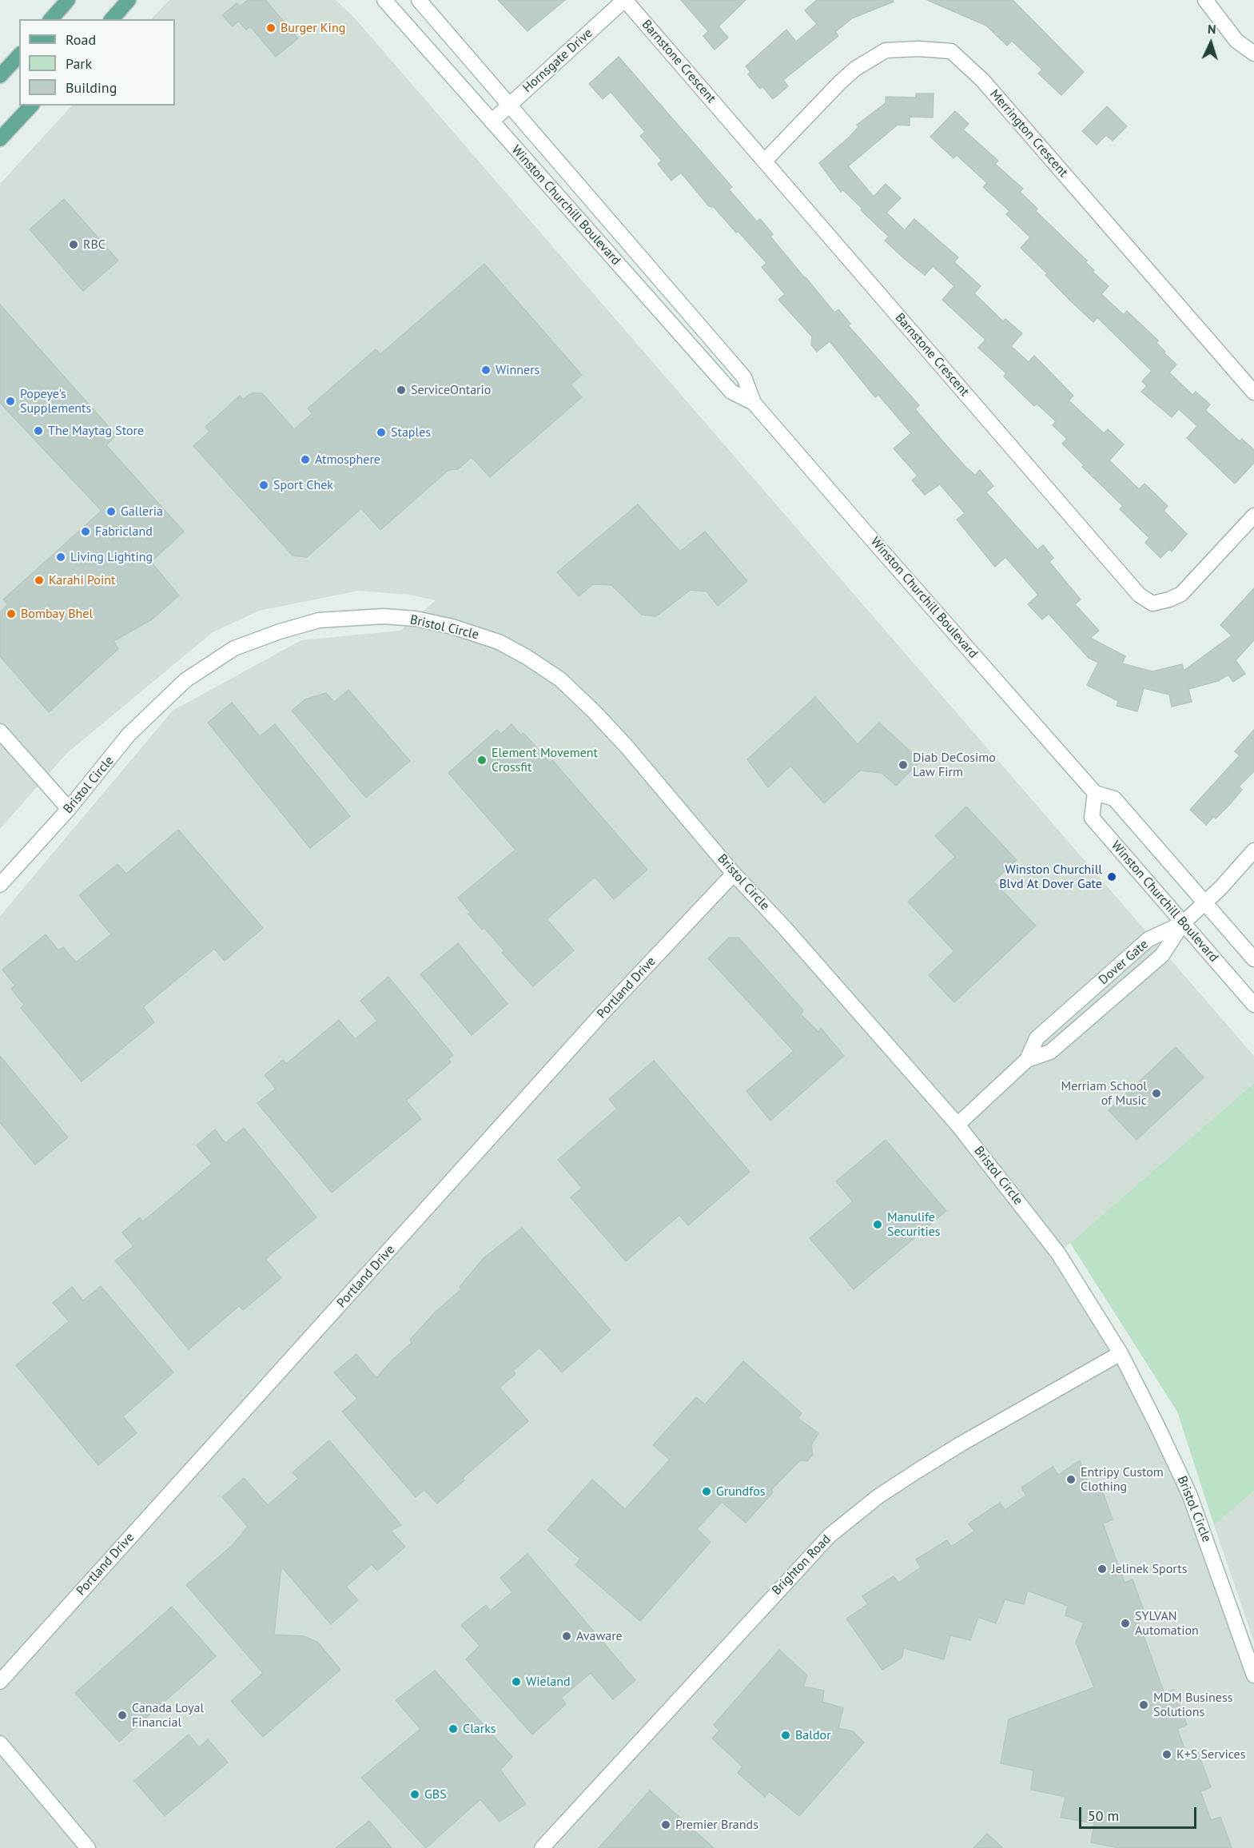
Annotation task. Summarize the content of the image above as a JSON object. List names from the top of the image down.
{
  "streets": {
    "street": [
      "Hornsgate Drive",
      "Barnstone Crescent",
      "Merrington Crescent",
      "Winston Churchill Boulevard",
      "Bristol Circle",
      "Dover Gate",
      "Portland Drive",
      "Brighton Road"
    ]
  },
  "crossings": [
    ["Hornsgate Drive", "Barnstone Crescent"],
    ["Hornsgate Drive", "Winston Churchill Boulevard"],
    ["Barnstone Crescent", "Merrington Crescent"],
    ["Winston Churchill Boulevard", "Dover Gate"],
    ["Bristol Circle", "Dover Gate"],
    ["Bristol Circle", "Portland Drive"],
    ["Bristol Circle", "Brighton Road"]
  ],
  "places": [
    "Burger King",
    "RBC",
    "Winners",
    "ServiceOntario",
    "Popeye's Supplements",
    "The Maytag Store",
    "Staples",
    "Atmosphere",
    "Sport Chek",
    "Galleria",
    "Fabricland",
    "Living Lighting",
    "Karahi Point",
    "Bombay Bhel",
    "Element Movement Crossfit",
    "Diab DeCosimo Law Firm",
    "Winston Churchill Blvd At Dover Gate",
    "Merriam School of Music",
    "Manulife Securities",
    "Entripy Custom Clothing",
    "Grundfos",
    "Jelinek Sports",
    "SYLVAN Automation",
    "Avaware",
    "Wieland",
    "MDM Business Solutions",
    "Canada Loyal Financial",
    "Clarks",
    "Baldor",
    "K+S Services",
    "GBS",
    "Premier Brands"
  ],
  "legend": ["Road", "Park", "Building"],
  "scale_bar": "50 m",
  "north": "top"
}
